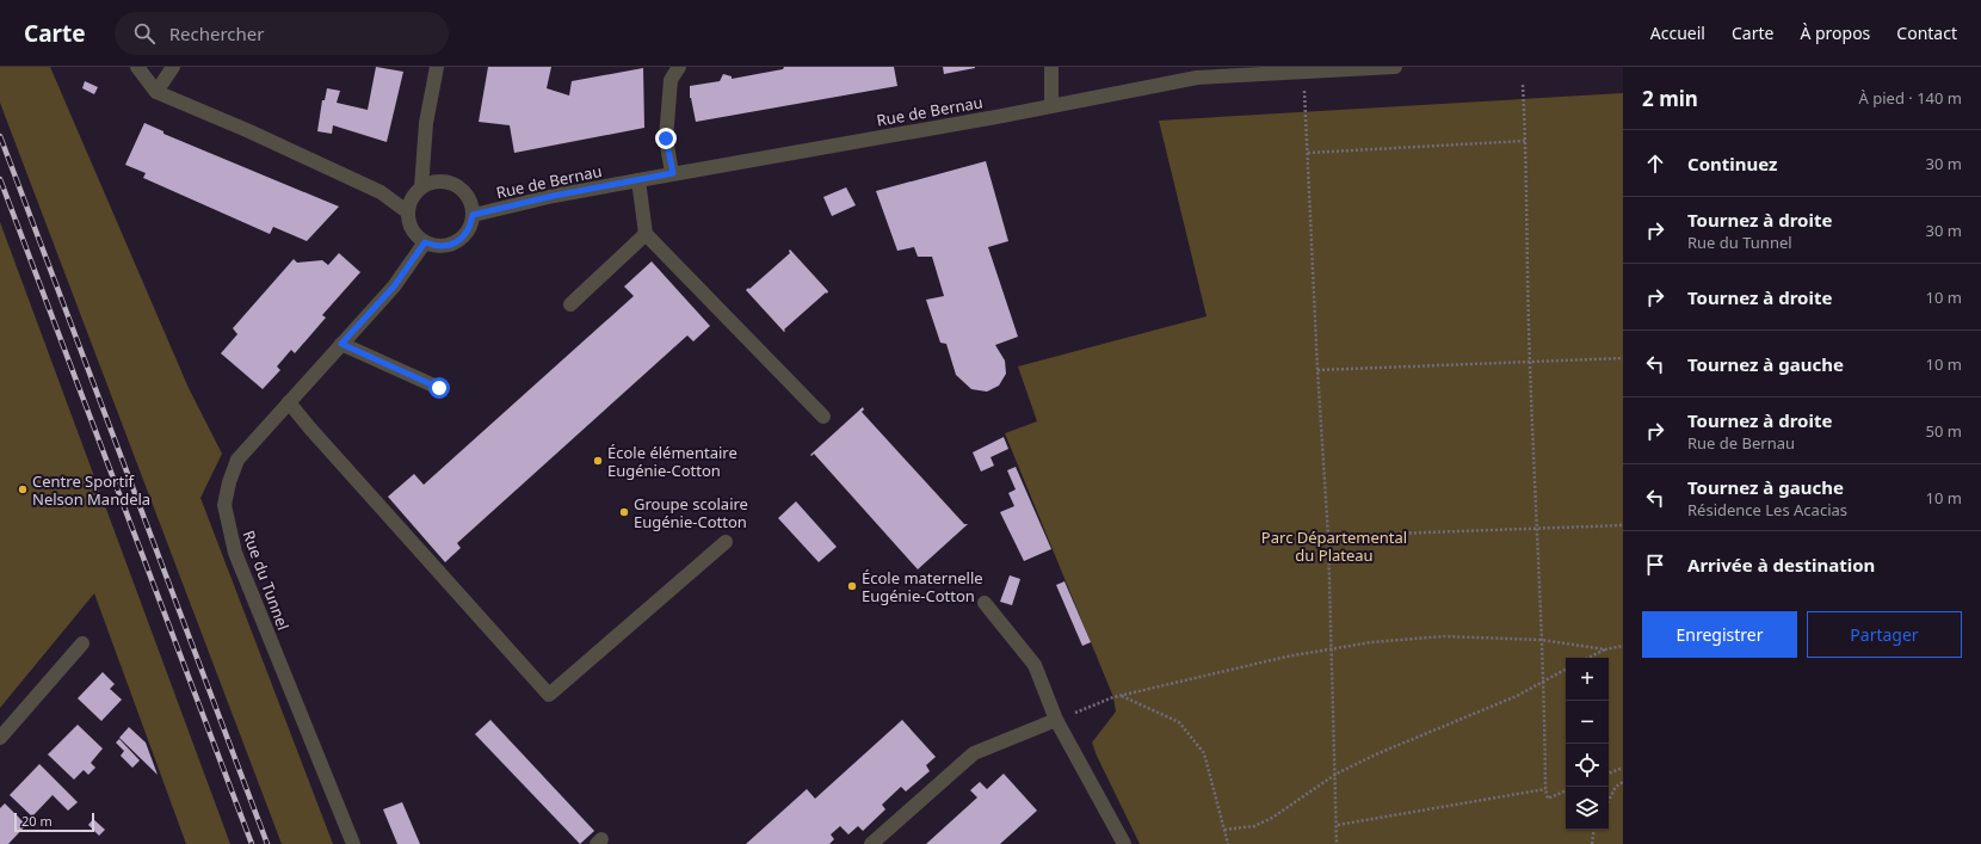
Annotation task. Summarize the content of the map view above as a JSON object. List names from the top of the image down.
{
  "streets": {
    "street": ["Rue de Bernau", "Rue du Tunnel"]
  },
  "crossings": [
    ["Rue de Bernau", "Rue du Tunnel"]
  ],
  "parks": ["Parc Départemental du Plateau"],
  "places": [
    "École élémentaire Eugénie-Cotton",
    "Centre Sportif Nelson Mandela",
    "Groupe scolaire Eugénie-Cotton",
    "École maternelle Eugénie-Cotton"
  ],
  "scale_bar": "20 m",
  "page": {
    "header": "Carte",
    "search": "Rechercher",
    "nav": [
      "Accueil",
      "Carte",
      "À propos",
      "Contact"
    ],
    "heading": ["2 min", "À pied · 140 m"],
    "list": [
      ["Continuez", "30 m"],
      ["Tournez à droite", "Rue du Tunnel", "30 m"],
      ["Tournez à droite", "10 m"],
      ["Tournez à gauche", "10 m"],
      ["Tournez à droite", "Rue de Bernau", "50 m"],
      ["Tournez à gauche", "Résidence Les Acacias", "10 m"],
      "Arrivée à destination"
    ],
    "buttons": ["Enregistrer", "Partager"],
    "map_buttons": ["+", "−"],
    "scale": "20 m"
  }
}
